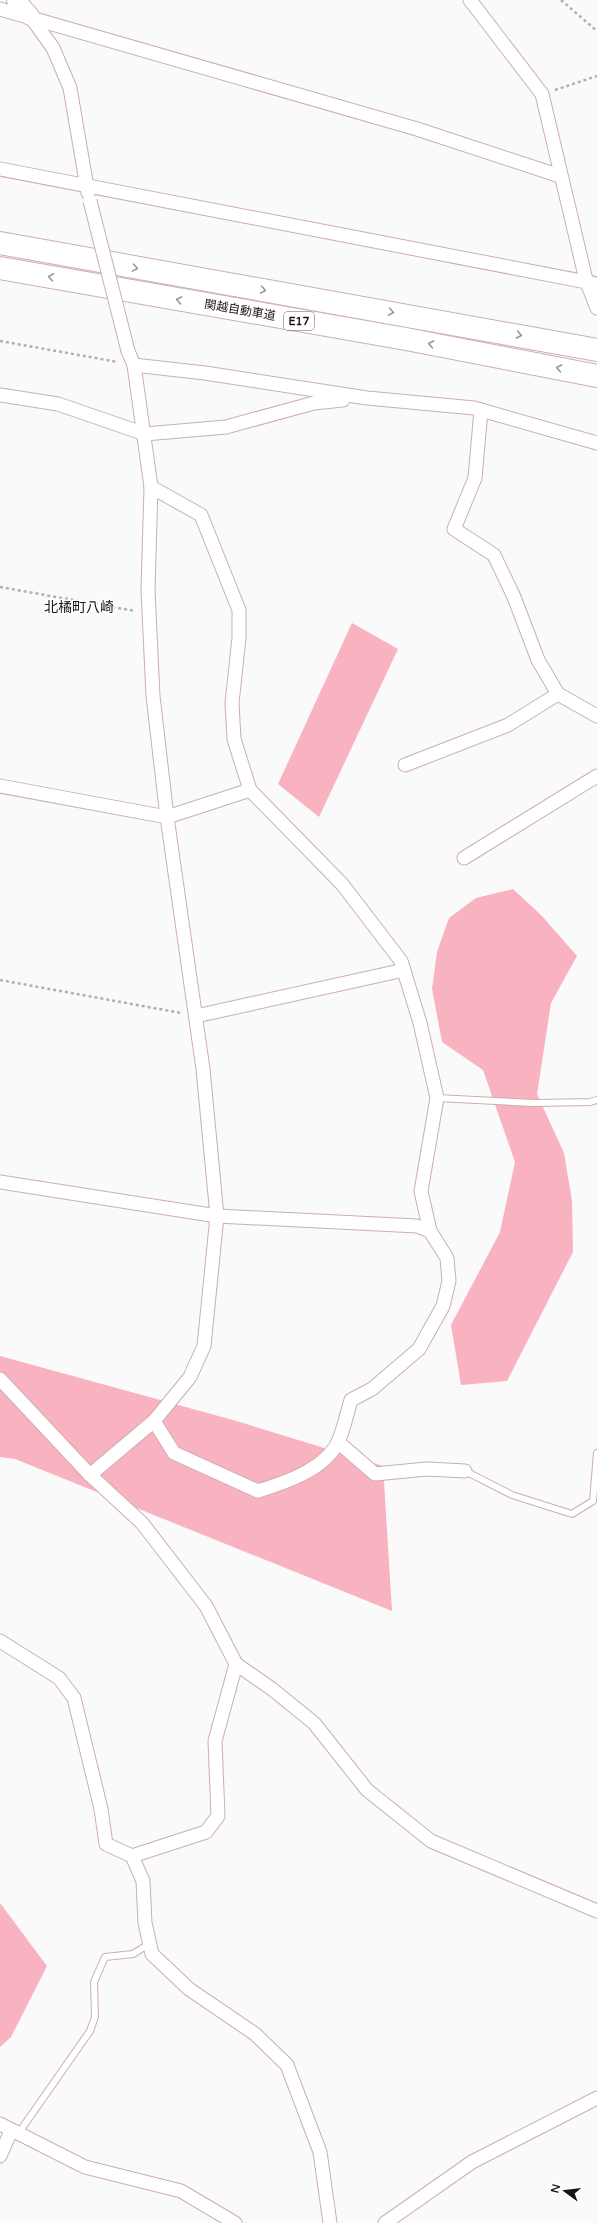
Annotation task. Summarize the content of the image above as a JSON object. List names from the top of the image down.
{
  "streets": {
    "highway": ["関越自動車道", "E17"]
  },
  "districts": ["北橘町八崎"],
  "north": "left"
}
